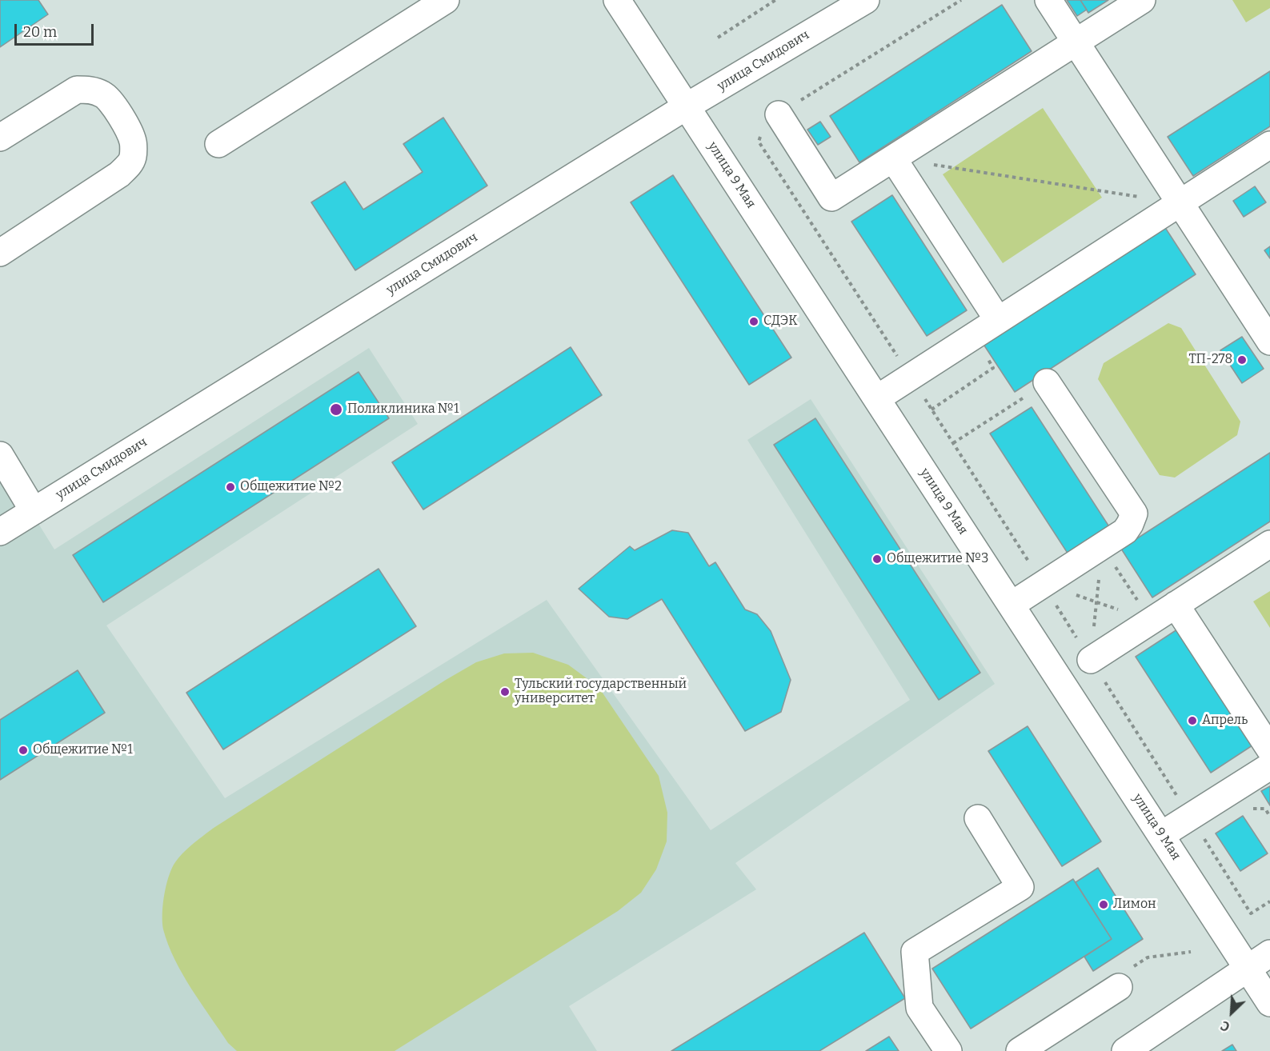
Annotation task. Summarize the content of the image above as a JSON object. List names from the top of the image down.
{
  "streets": {
    "street": ["улица Смидович", "улица 9 Мая"]
  },
  "crossings": [
    ["улица Смидович", "улица 9 Мая"]
  ],
  "places": [
    "СДЭК",
    "ТП-278",
    "Поликлиника №1",
    "Общежитие №2",
    "Общежитие №3",
    "Тульский государственный университет",
    "Апрель",
    "Общежитие №1",
    "Лимон"
  ],
  "scale_bar": "20 m",
  "north": "bottom left"
}
